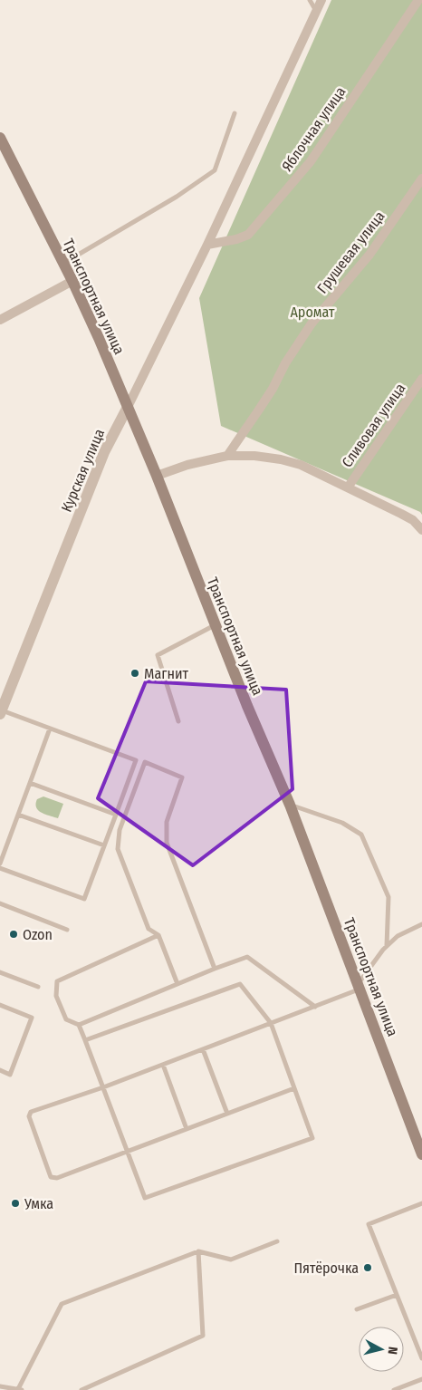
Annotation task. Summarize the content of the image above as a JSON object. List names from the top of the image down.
{
  "streets": {
    "main road": ["Транспортная улица"],
    "street": [
      "Яблочная улица",
      "Грушевая улица",
      "Сливовая улица",
      "Курская улица"
    ]
  },
  "crossings": [
    ["Яблочная улица", "Курская улица"],
    ["Транспортная улица", "Курская улица"]
  ],
  "parks": ["Аромат"],
  "places": [
    "Магнит",
    "Ozon",
    "Умка",
    "Пятёрочка"
  ],
  "north": "right"
}
